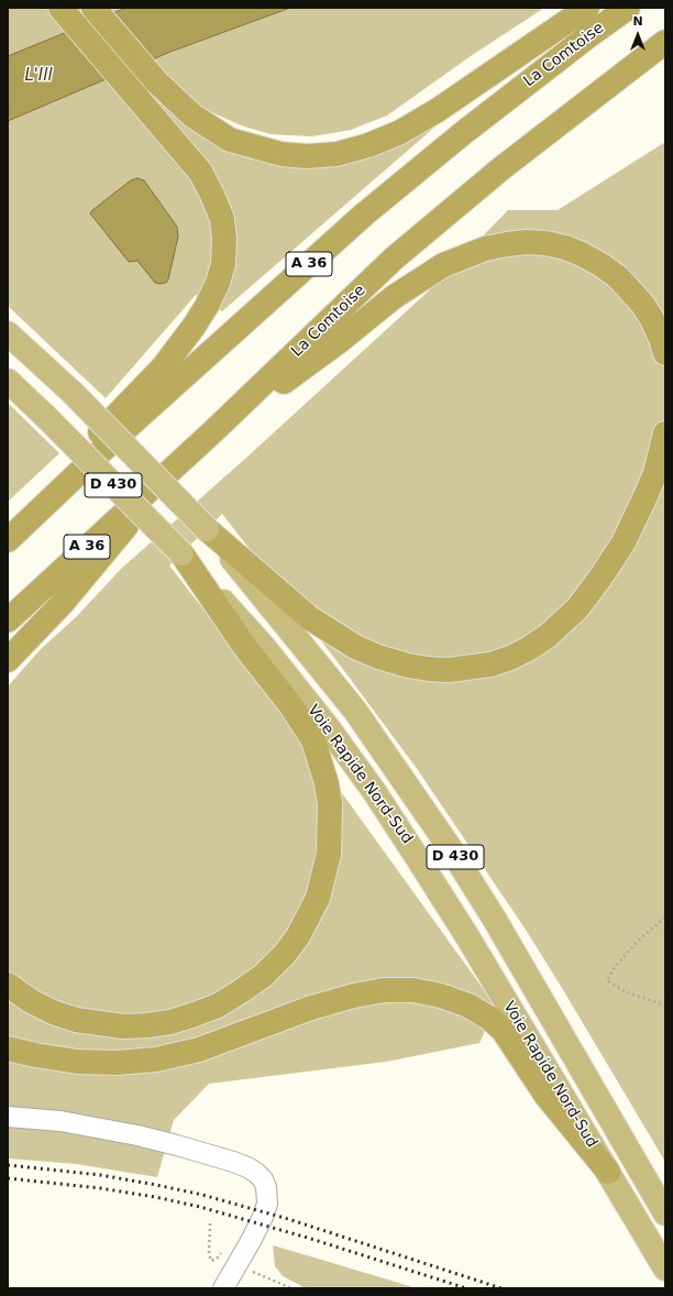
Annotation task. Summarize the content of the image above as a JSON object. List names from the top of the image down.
{
  "streets": {
    "highway": [
      "La Comtoise",
      "A 36",
      "D 430",
      "Voie Rapide Nord-Sud"
    ]
  },
  "water": ["L'Ill"],
  "north": "top"
}
